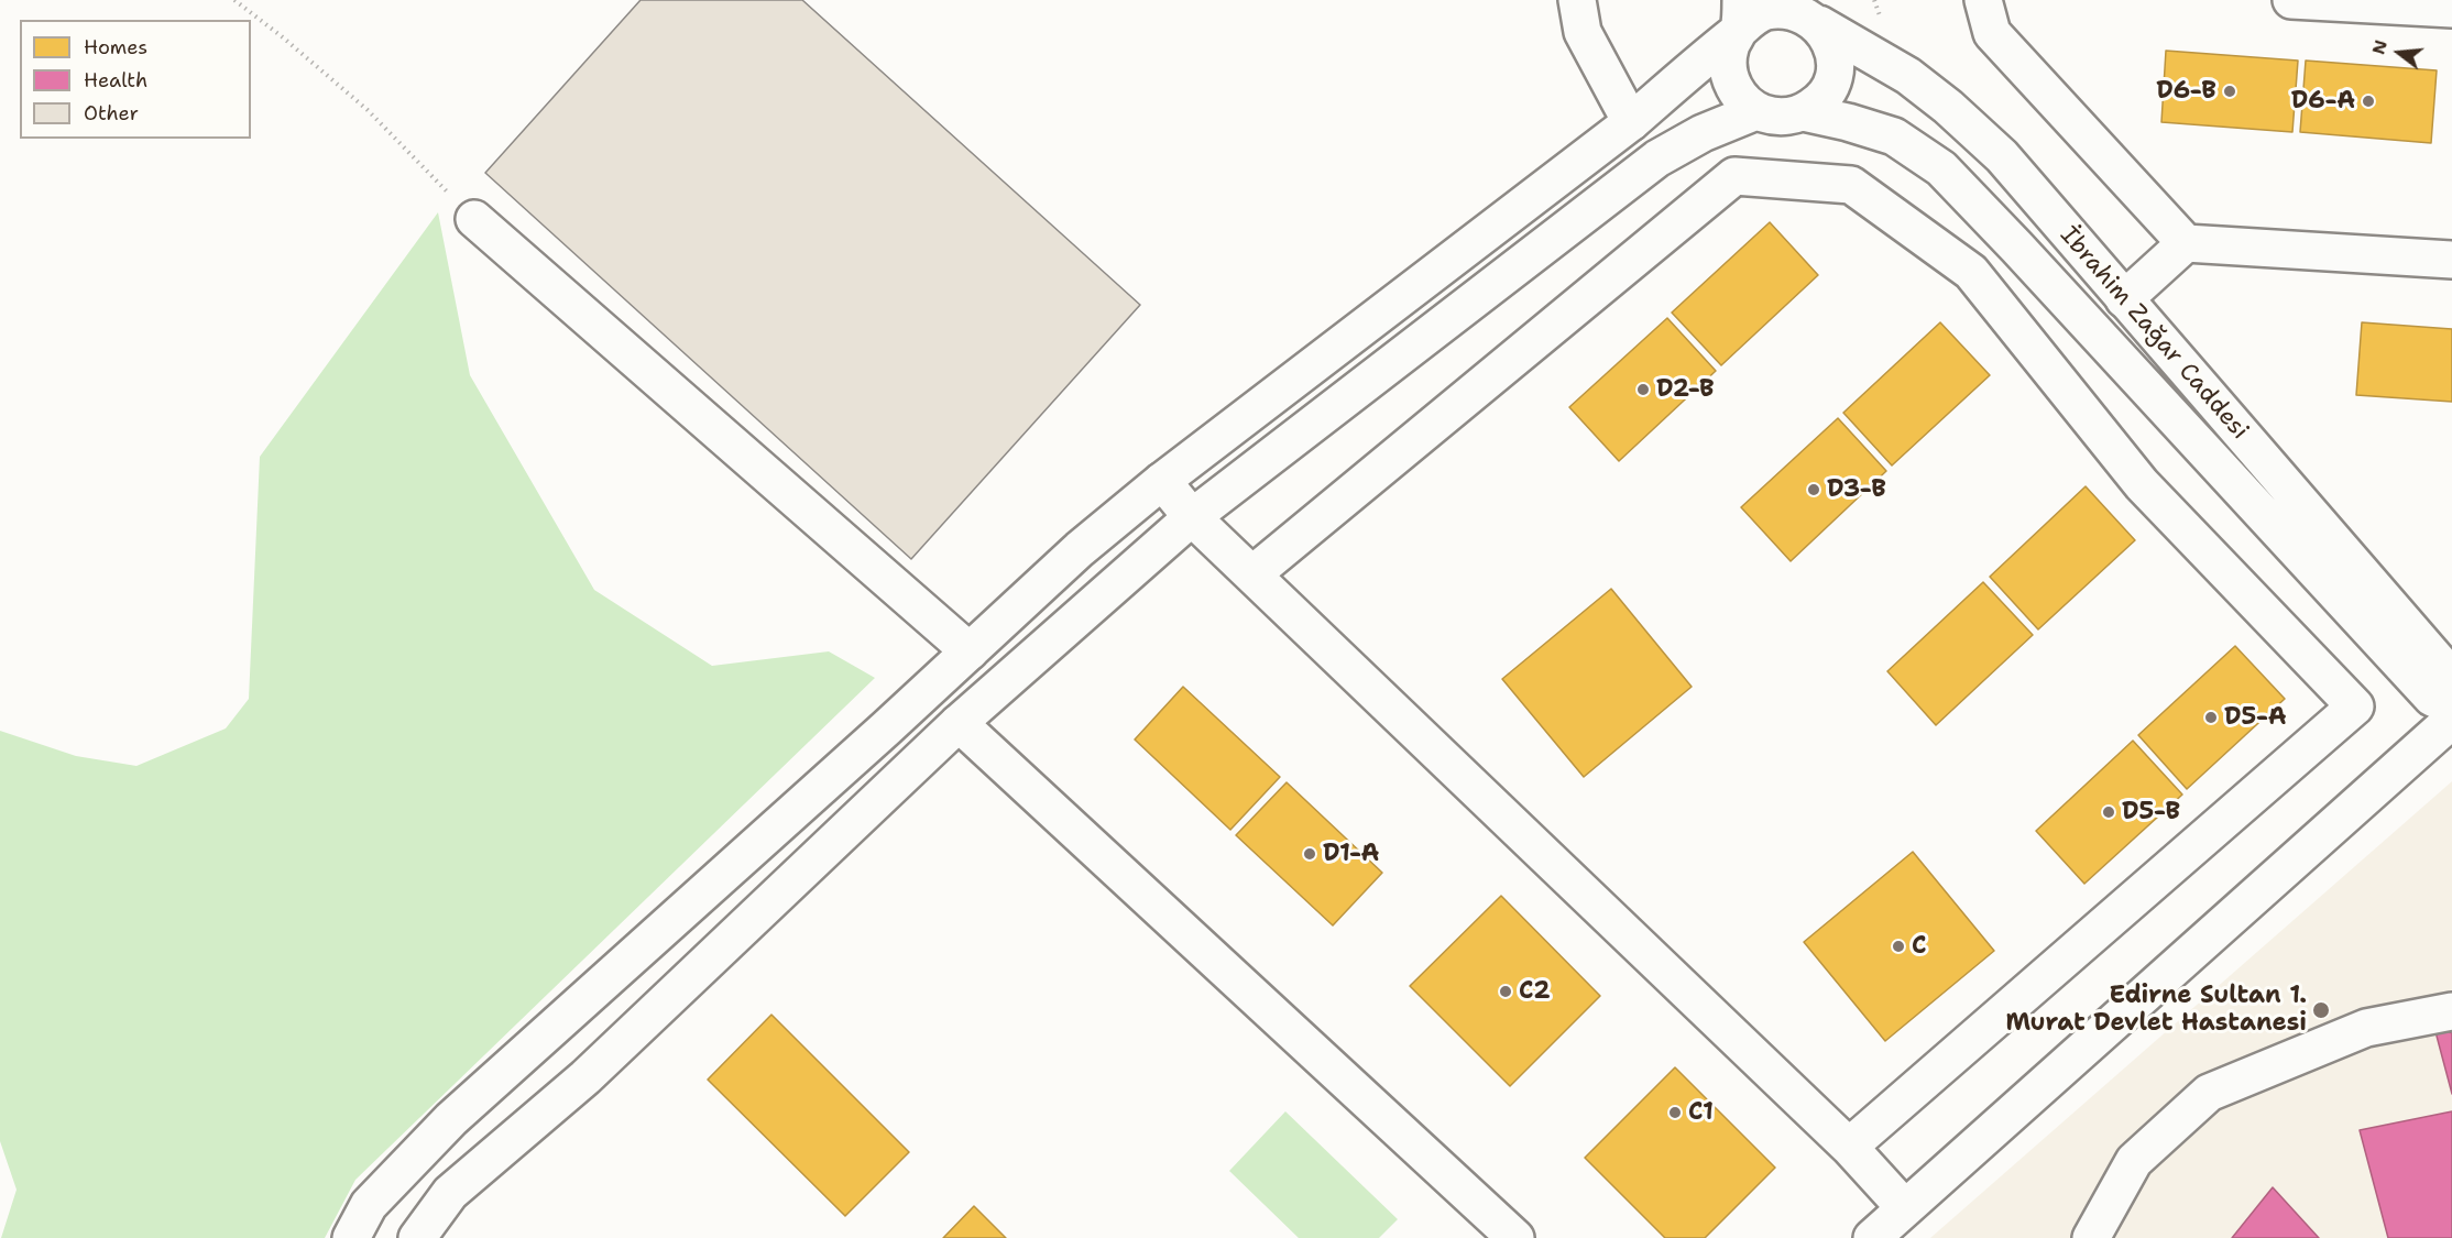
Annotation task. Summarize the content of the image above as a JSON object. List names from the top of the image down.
{
  "streets": {
    "main road": ["İbrahim Zağar Caddesi"]
  },
  "places": [
    "D6-B",
    "D6-A",
    "D2-B",
    "D3-B",
    "D5-A",
    "D5-B",
    "D1-A",
    "C",
    "C2",
    "Edirne Sultan 1. Murat Devlet Hastanesi",
    "C1"
  ],
  "legend": ["Homes", "Health", "Other"],
  "north": "left"
}
